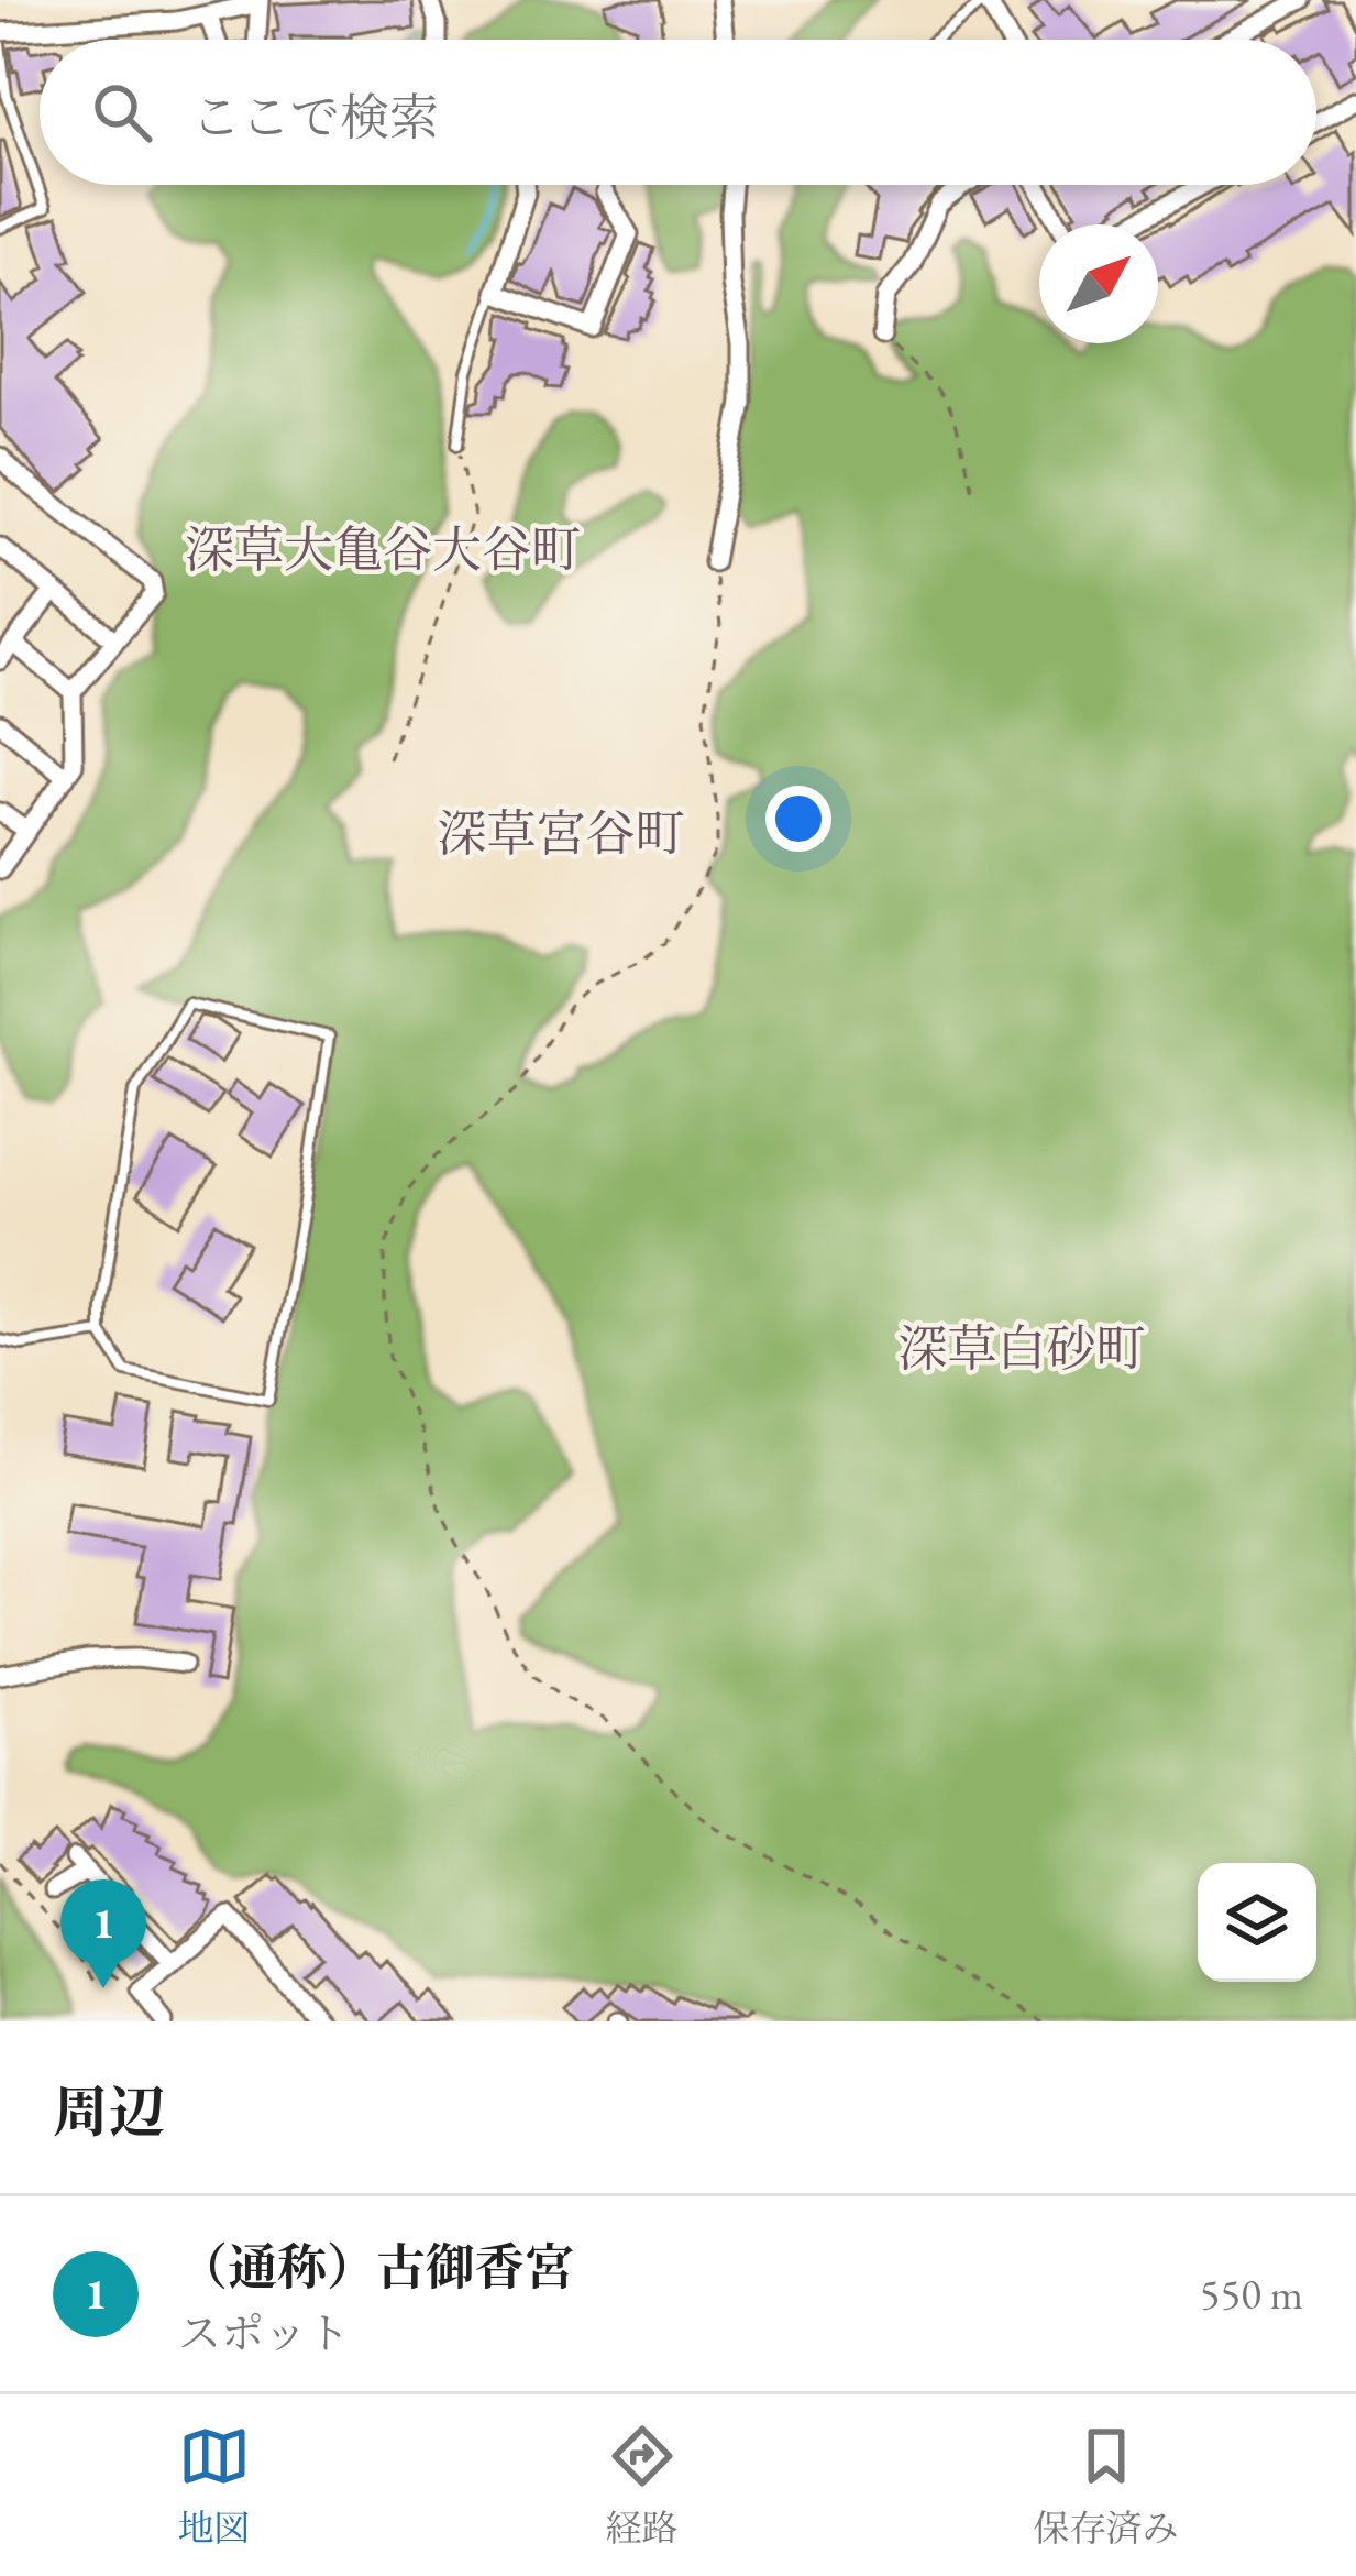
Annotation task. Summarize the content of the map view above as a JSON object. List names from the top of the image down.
{
  "districts": ["深草大亀谷大谷町", "深草宮谷町", "深草白砂町"],
  "north": "top right",
  "page": {
    "search": "ここで検索",
    "pins": "1",
    "heading": "周辺",
    "list": [
      {
        "mark": "1",
        "name": "（通称）古御香宮",
        "note": "スポット",
        "value": "550 m"
      }
    ],
    "nav": ["地図", "経路", "保存済み"]
  }
}
